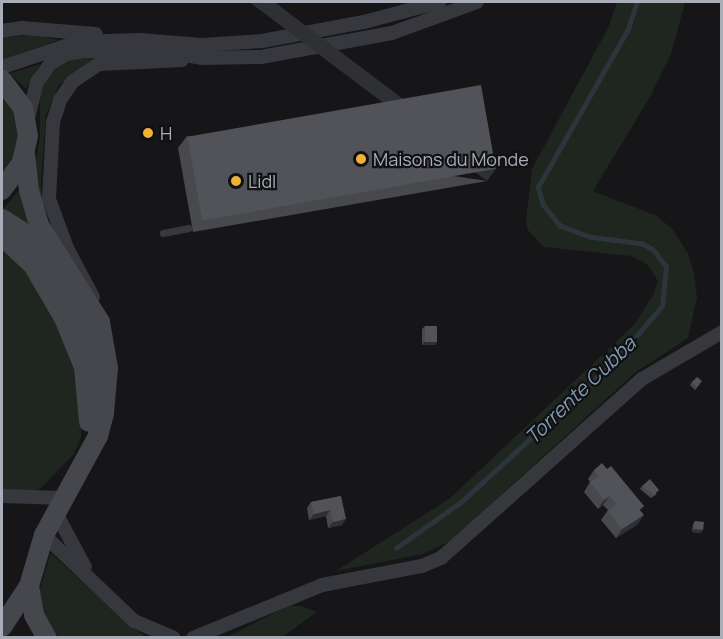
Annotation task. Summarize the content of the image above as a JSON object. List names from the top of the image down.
{
  "water": ["Torrente Cubba"],
  "places": ["H", "Maisons du Monde", "Lidl"]
}
